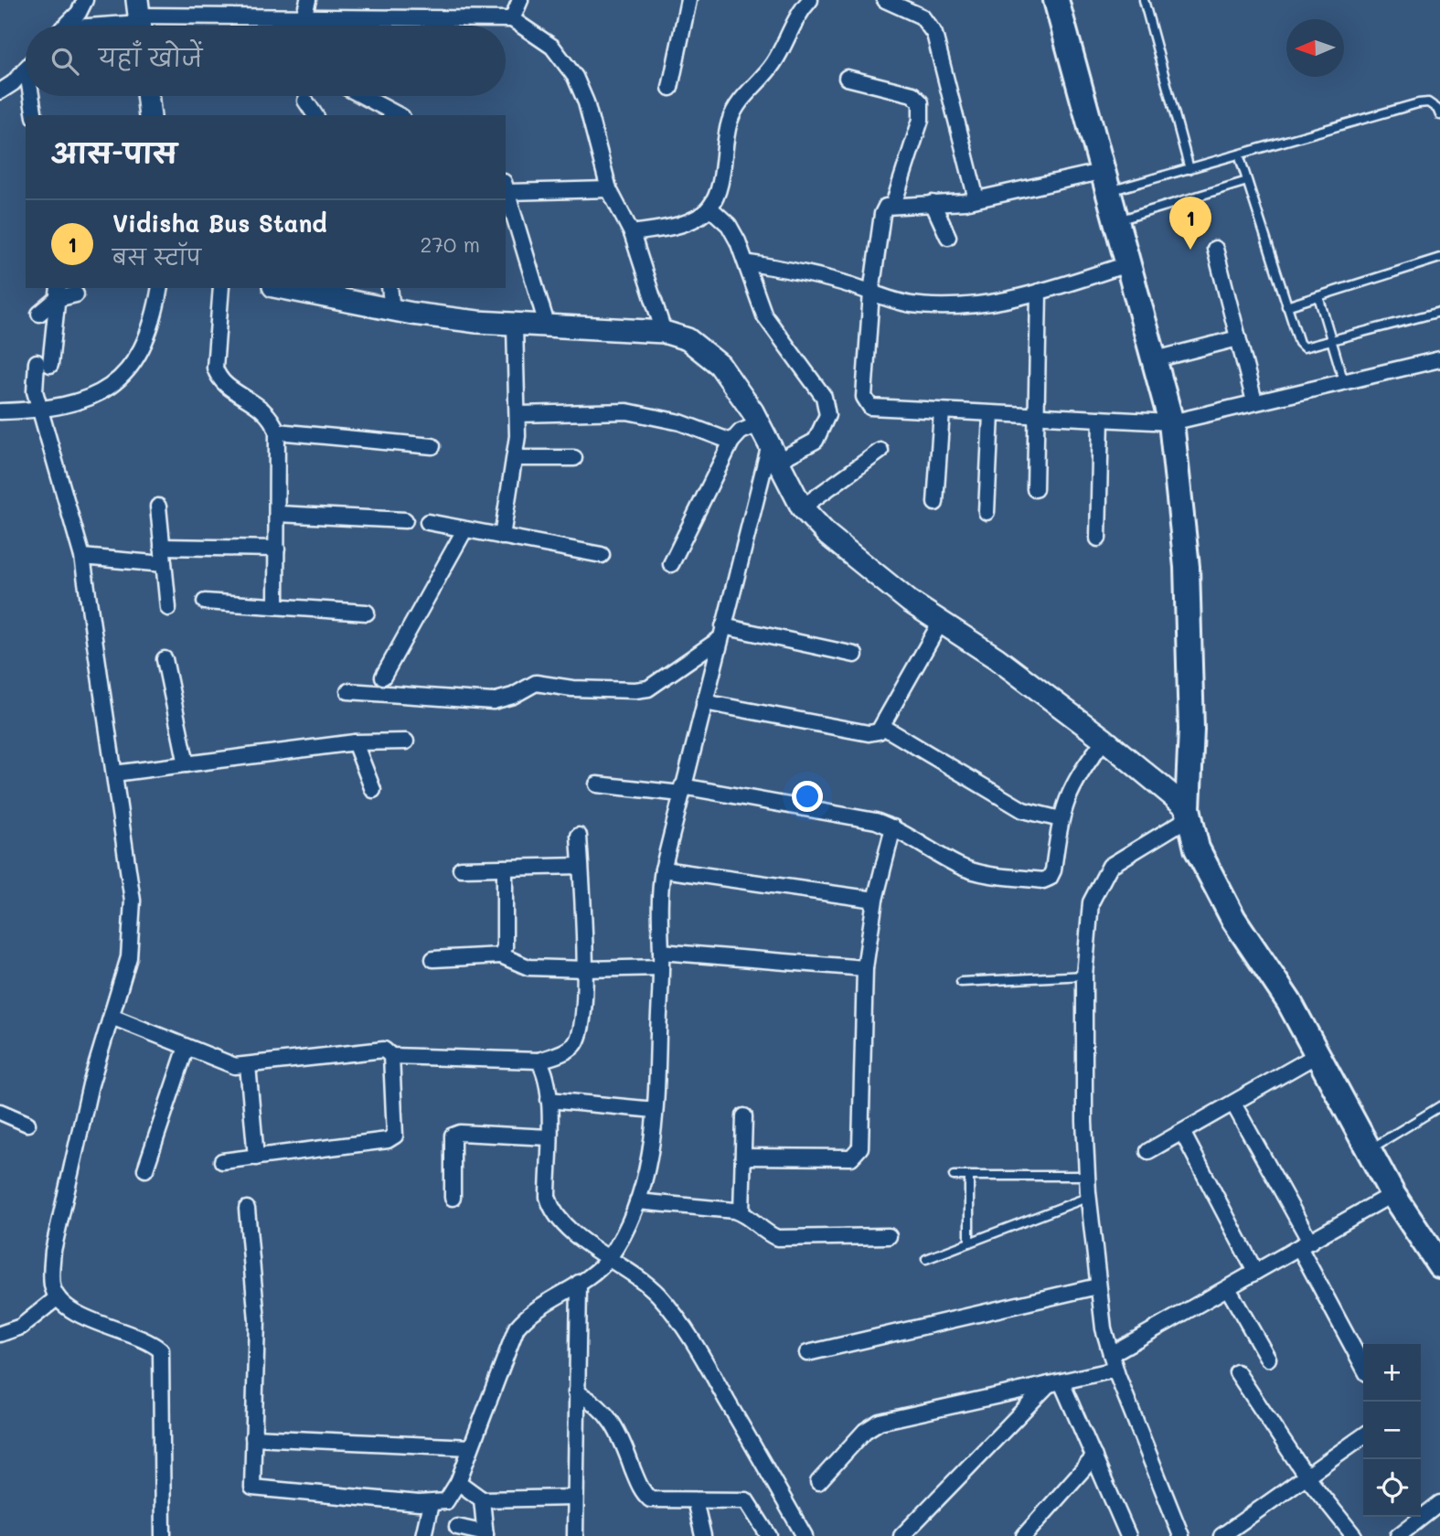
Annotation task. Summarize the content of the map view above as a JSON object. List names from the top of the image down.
{
  "north": "left",
  "page": {
    "search": "यहाँ खोजें",
    "heading": "आस-पास",
    "pins": "1",
    "list": [
      {
        "mark": "1",
        "name": "Vidisha Bus Stand",
        "note": "बस स्टॉप",
        "value": "270 m"
      }
    ],
    "map_buttons": ["+", "−"]
  }
}
